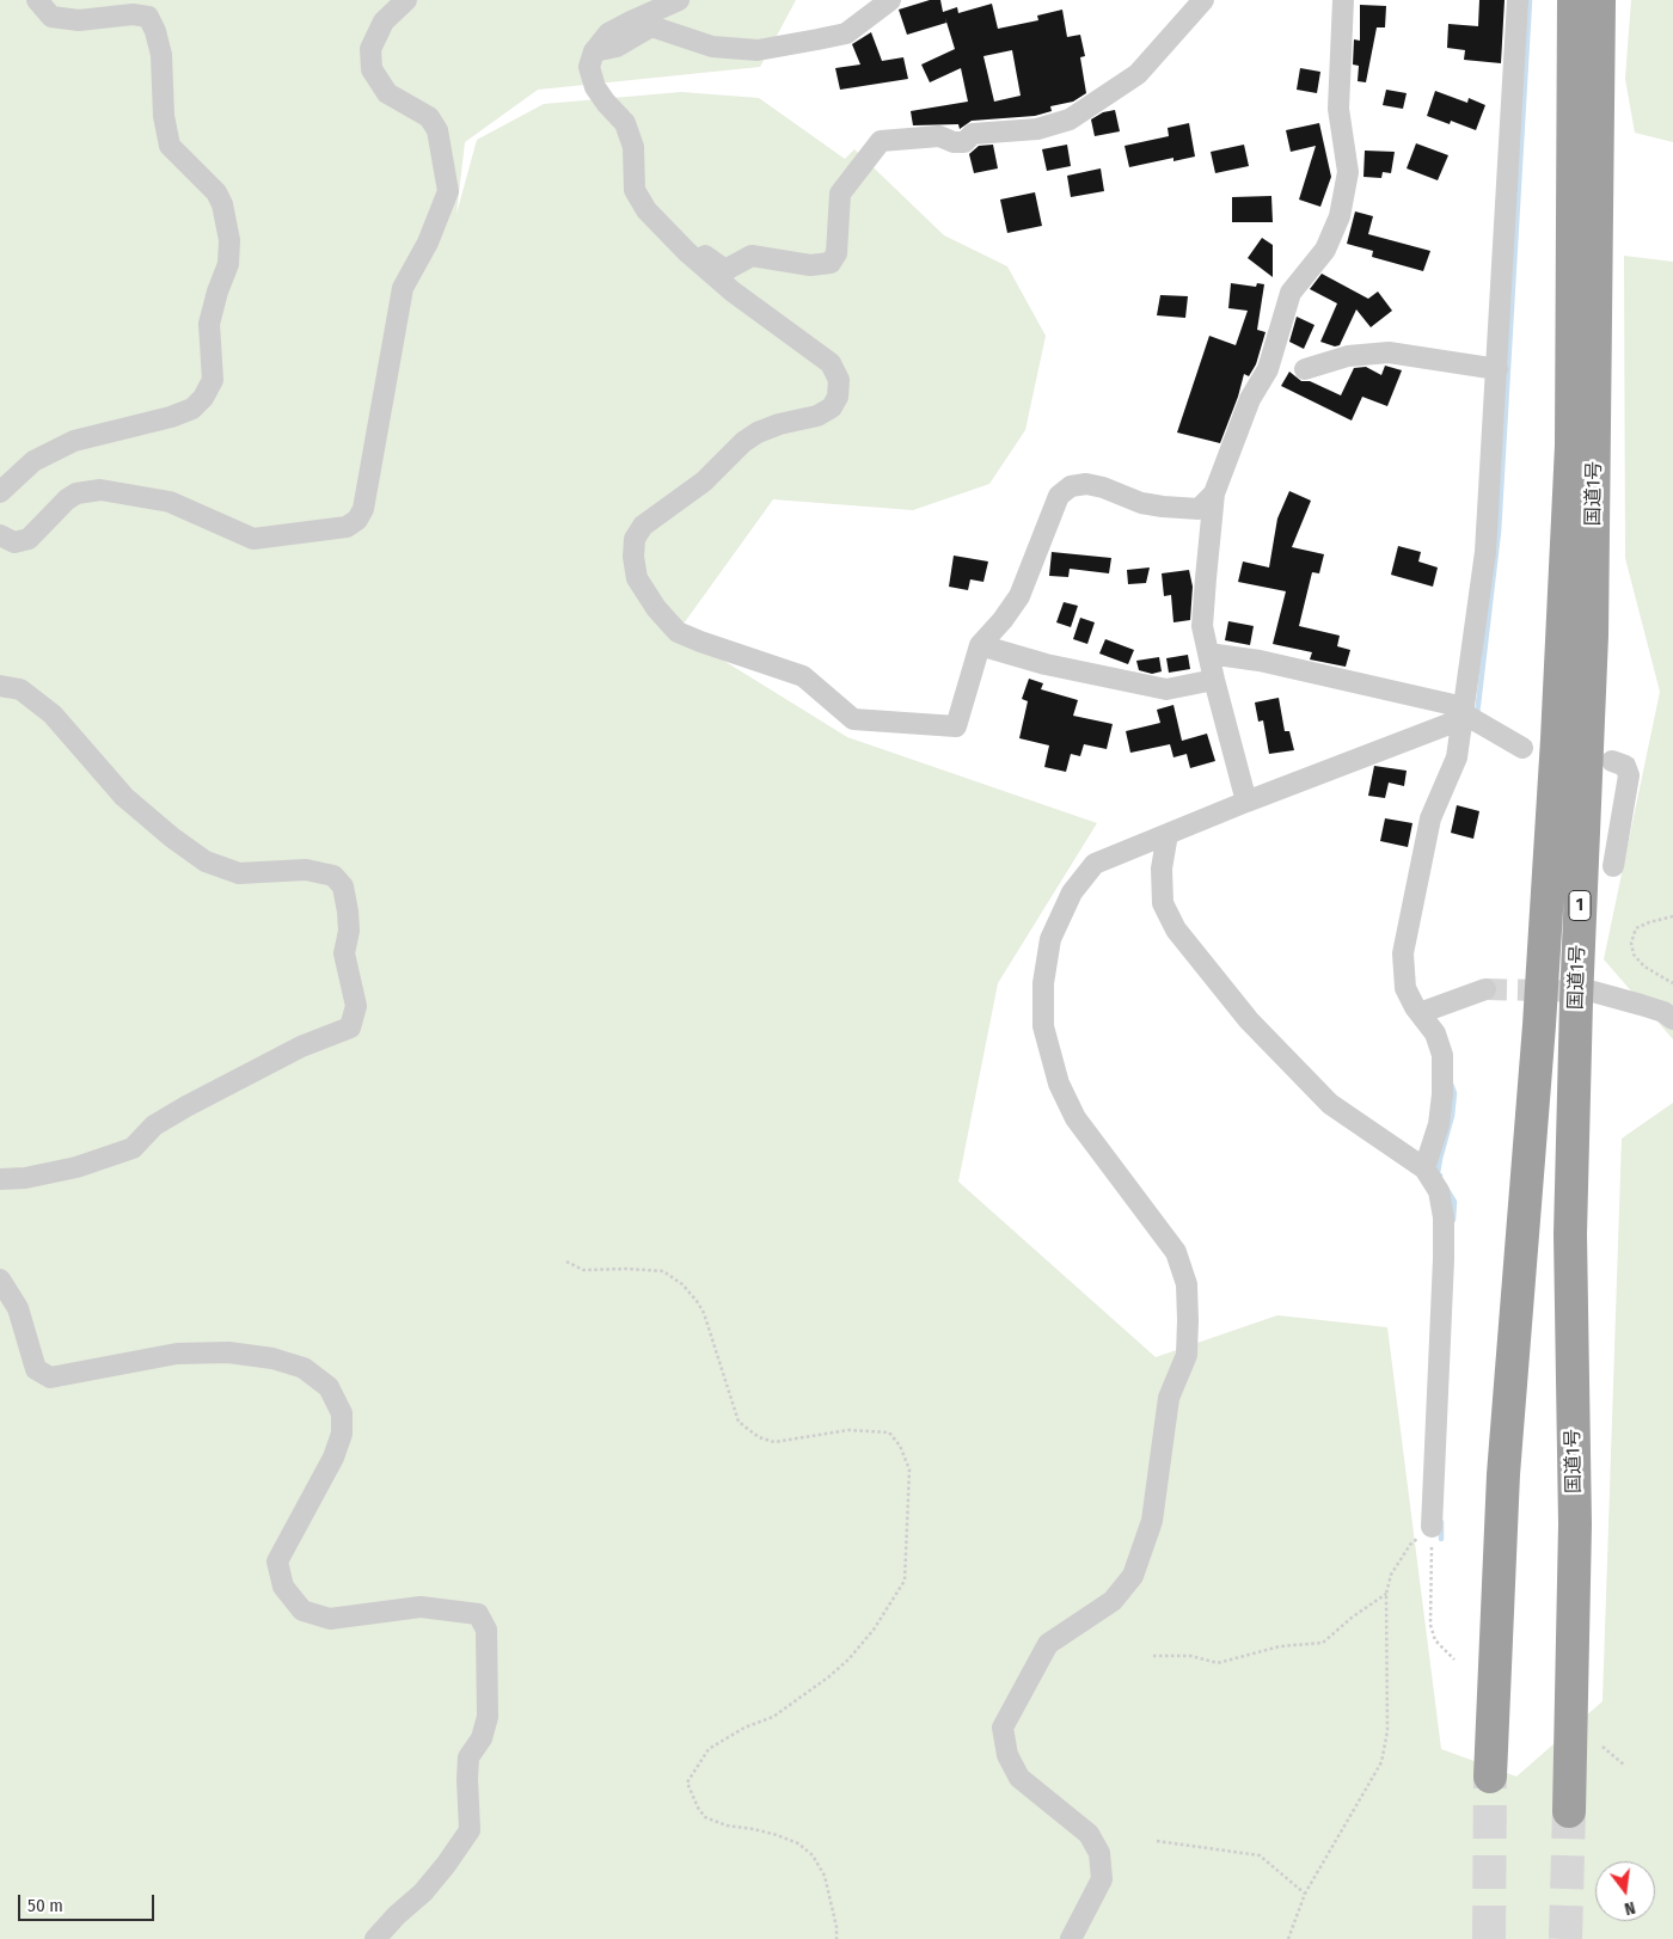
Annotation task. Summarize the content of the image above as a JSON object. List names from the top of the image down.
{
  "streets": {
    "highway": ["国道1号", "1"]
  },
  "scale_bar": "50 m",
  "north": "bottom"
}
